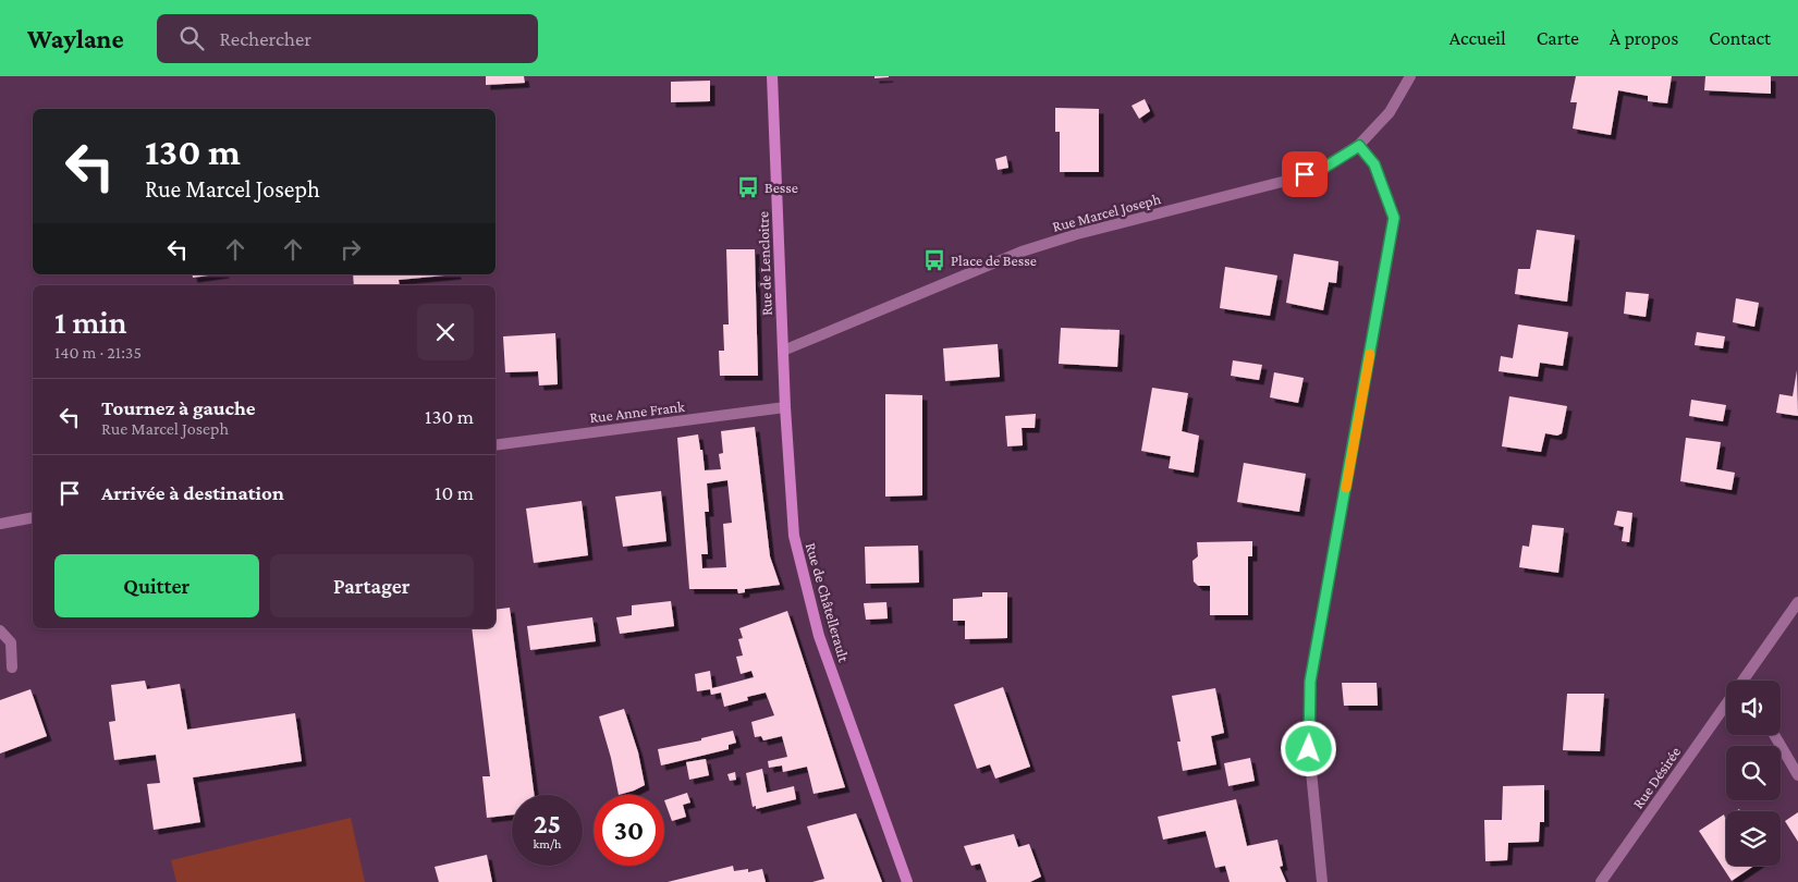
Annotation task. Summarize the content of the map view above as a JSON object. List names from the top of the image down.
{
  "streets": {
    "main road": ["Rue de Lencloitre", "Rue de Châtellerault"],
    "street": ["Rue Marcel Joseph", "Rue Anne Frank", "Rue Désirée"]
  },
  "crossings": [
    ["Rue Marcel Joseph", "Rue de Lencloitre"],
    ["Rue Marcel Joseph", "Rue de Châtellerault"],
    ["Rue de Lencloitre", "Rue de Châtellerault"],
    ["Rue Anne Frank", "Rue de Châtellerault"]
  ],
  "places": {
    "bus stop": ["Besse", "Place de Besse"]
  },
  "page": {
    "header": "Waylane",
    "search": "Rechercher",
    "nav": [
      "Accueil",
      "Carte",
      "À propos",
      "Contact"
    ],
    "turn": ["130 m", "Rue Marcel Joseph"],
    "heading": ["1 min", "140 m · 21:35"],
    "list": [
      {
        "name": "Tournez à gauche",
        "note": "Rue Marcel Joseph",
        "value": "130 m"
      },
      {
        "name": "Arrivée à destination",
        "value": "10 m"
      }
    ],
    "buttons": ["Quitter", "Partager"],
    "speed": "25 km/h",
    "limit": "30"
  }
}
